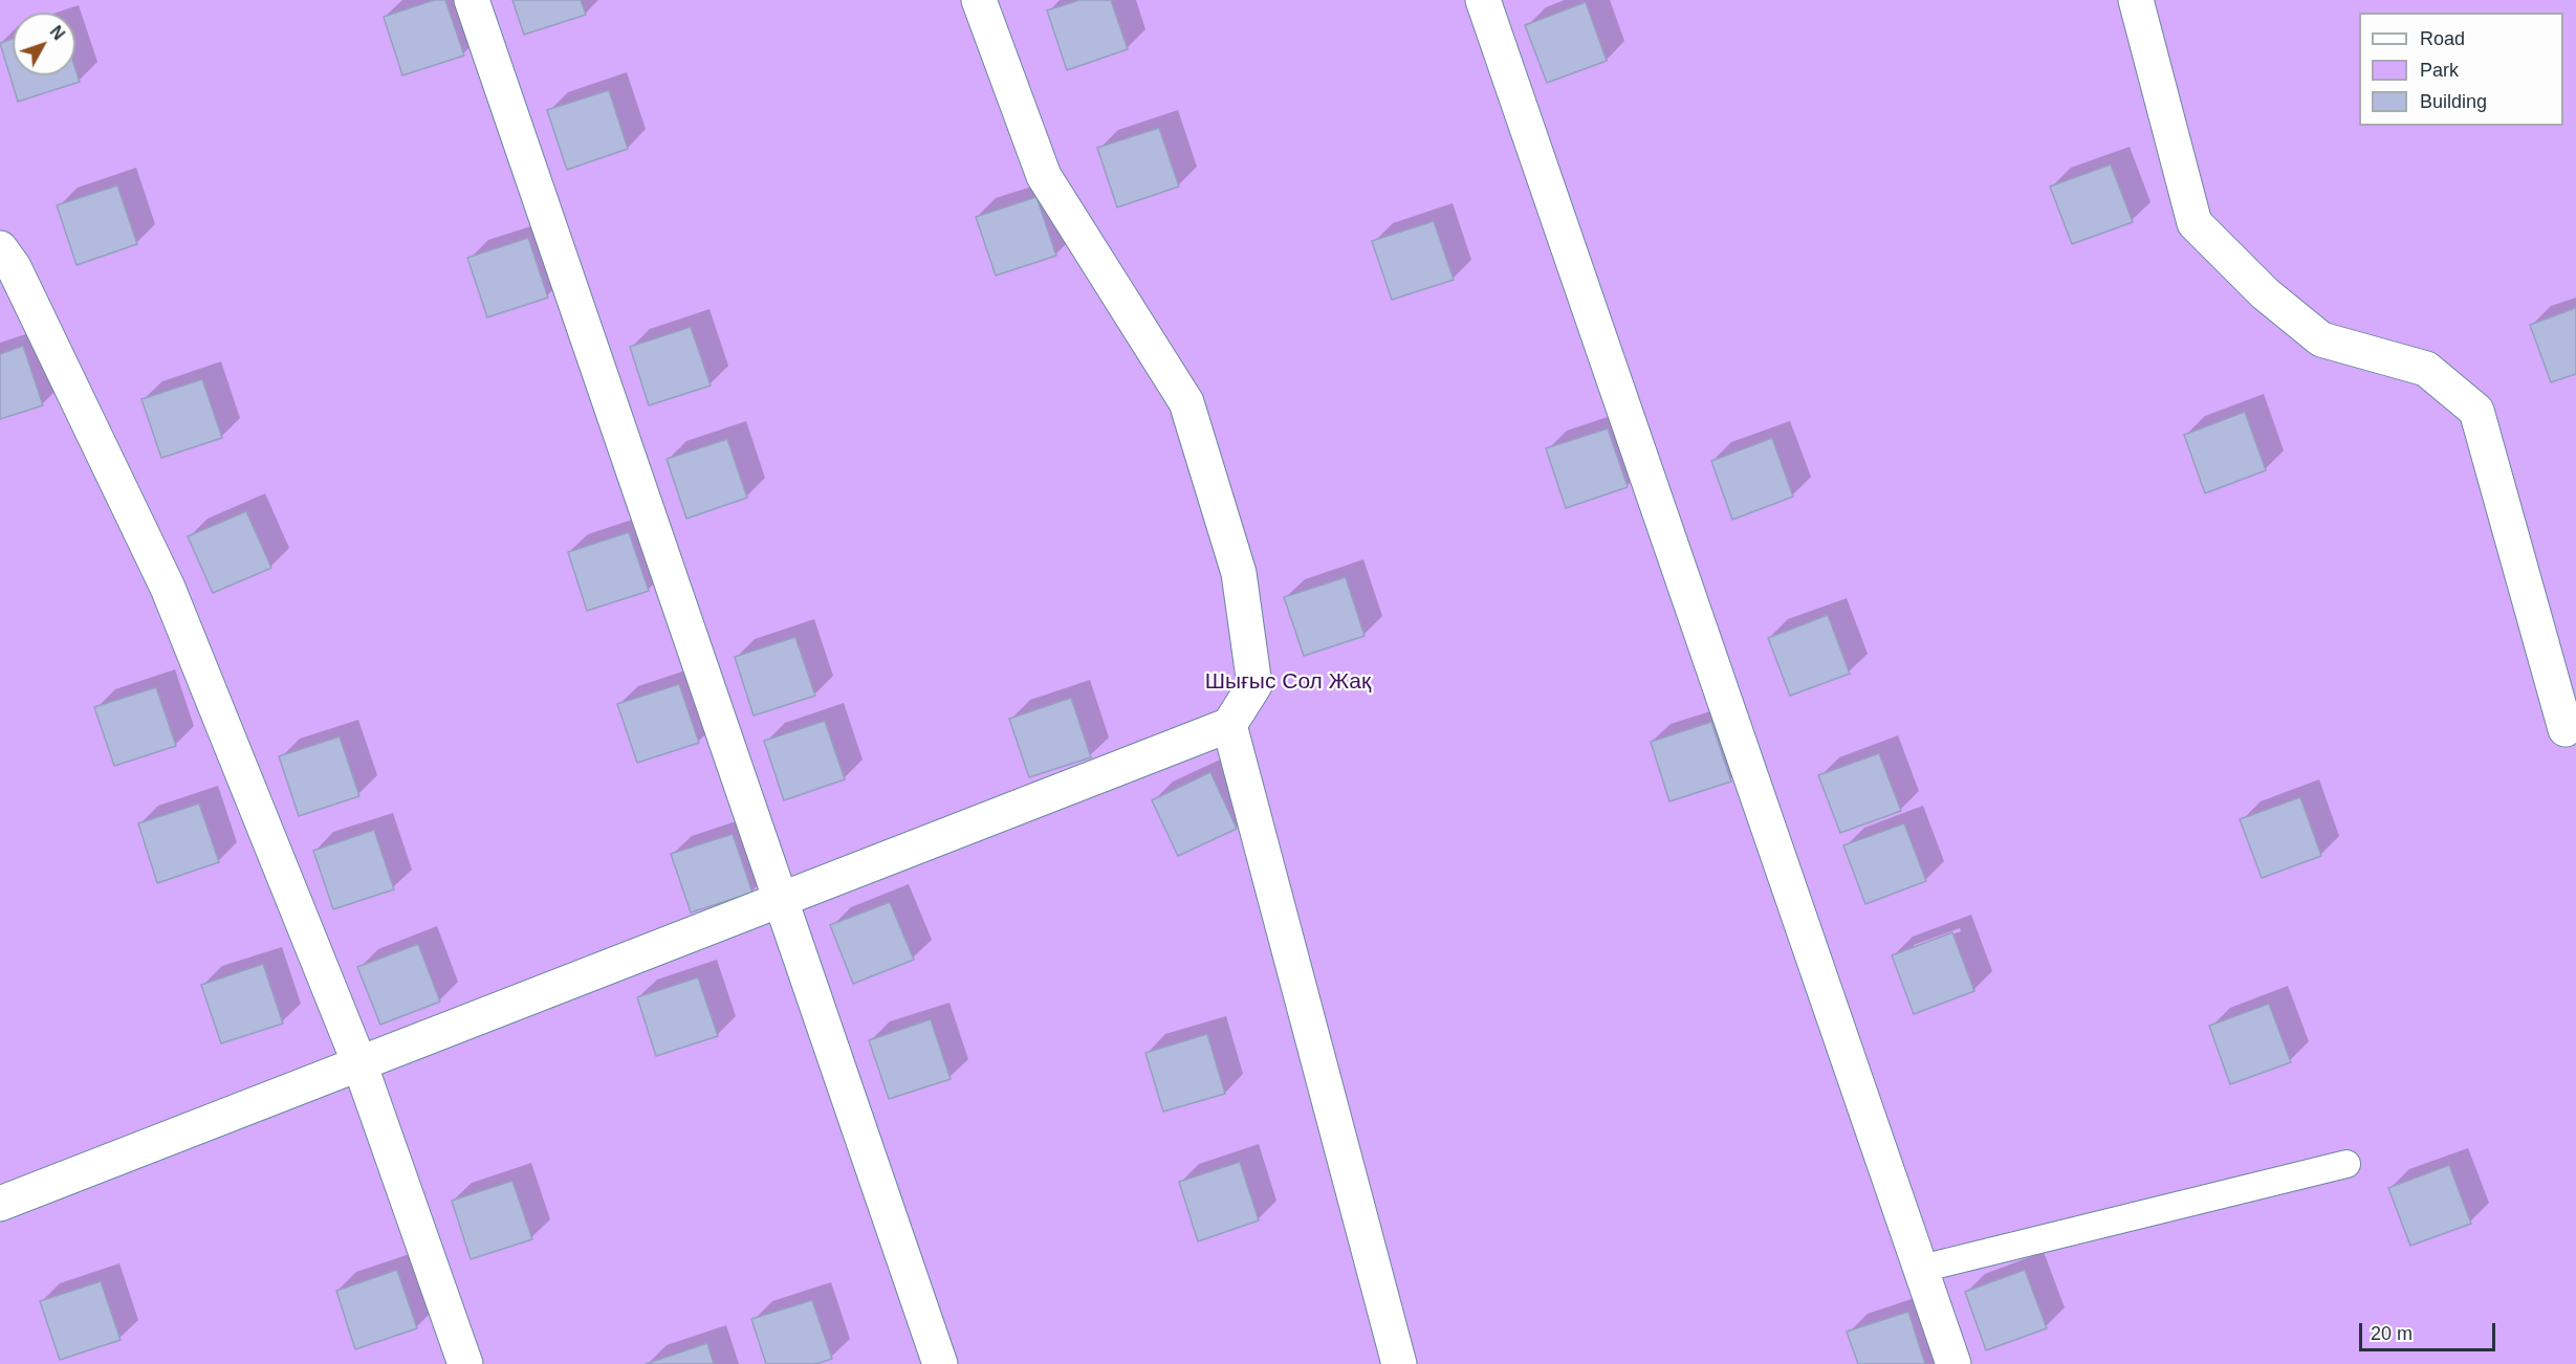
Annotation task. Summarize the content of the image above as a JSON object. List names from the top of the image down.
{
  "parks": ["Шығыс Сол Жақ"],
  "legend": ["Road", "Park", "Building"],
  "scale_bar": "20 m",
  "north": "top right"
}
